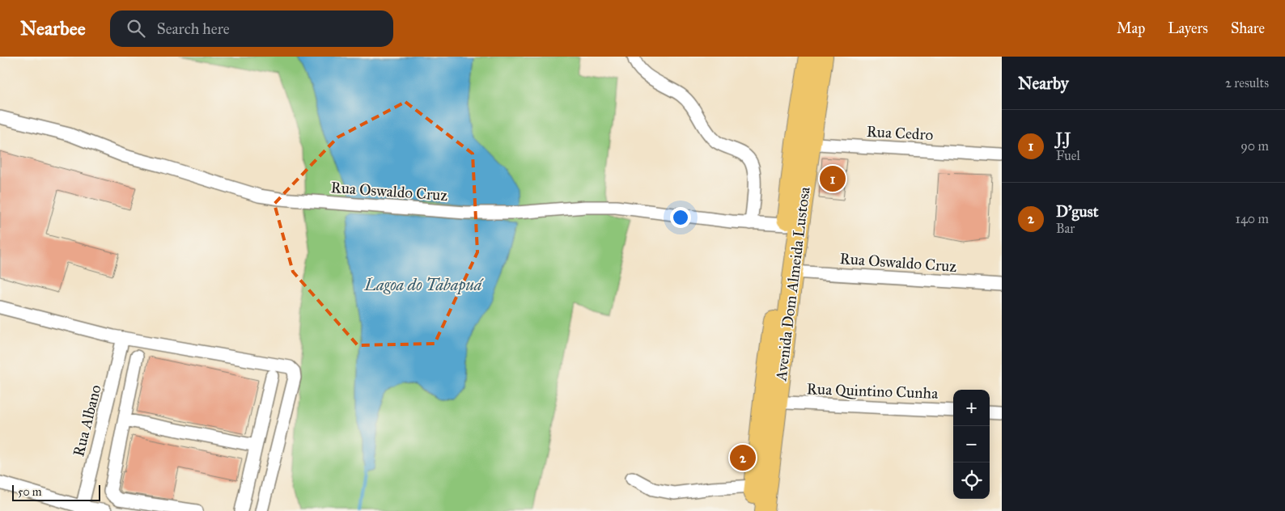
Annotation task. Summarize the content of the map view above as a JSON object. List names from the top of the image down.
{
  "streets": {
    "main road": ["Avenida Dom Almeida Lustosa"],
    "street": [
      "Rua Cedro",
      "Rua Oswaldo Cruz",
      "Rua Quintino Cunha",
      "Rua Albano"
    ]
  },
  "crossings": [
    ["Rua Cedro", "Avenida Dom Almeida Lustosa"],
    ["Rua Oswaldo Cruz", "Avenida Dom Almeida Lustosa"],
    ["Avenida Dom Almeida Lustosa", "Rua Quintino Cunha"]
  ],
  "water": ["Lagoa do Tabapuá"],
  "scale_bar": "50 m",
  "page": {
    "header": "Nearbee",
    "search": "Search here",
    "nav": ["Map", "Layers", "Share"],
    "heading": ["Nearby", "2 results"],
    "list": [
      {
        "mark": "1",
        "name": "J.J",
        "note": "Fuel",
        "value": "90 m"
      },
      {
        "mark": "2",
        "name": "D'gust",
        "note": "Bar",
        "value": "140 m"
      }
    ],
    "pins": ["1", "2"],
    "map_buttons": ["+", "−"],
    "scale": "50 m"
  }
}
